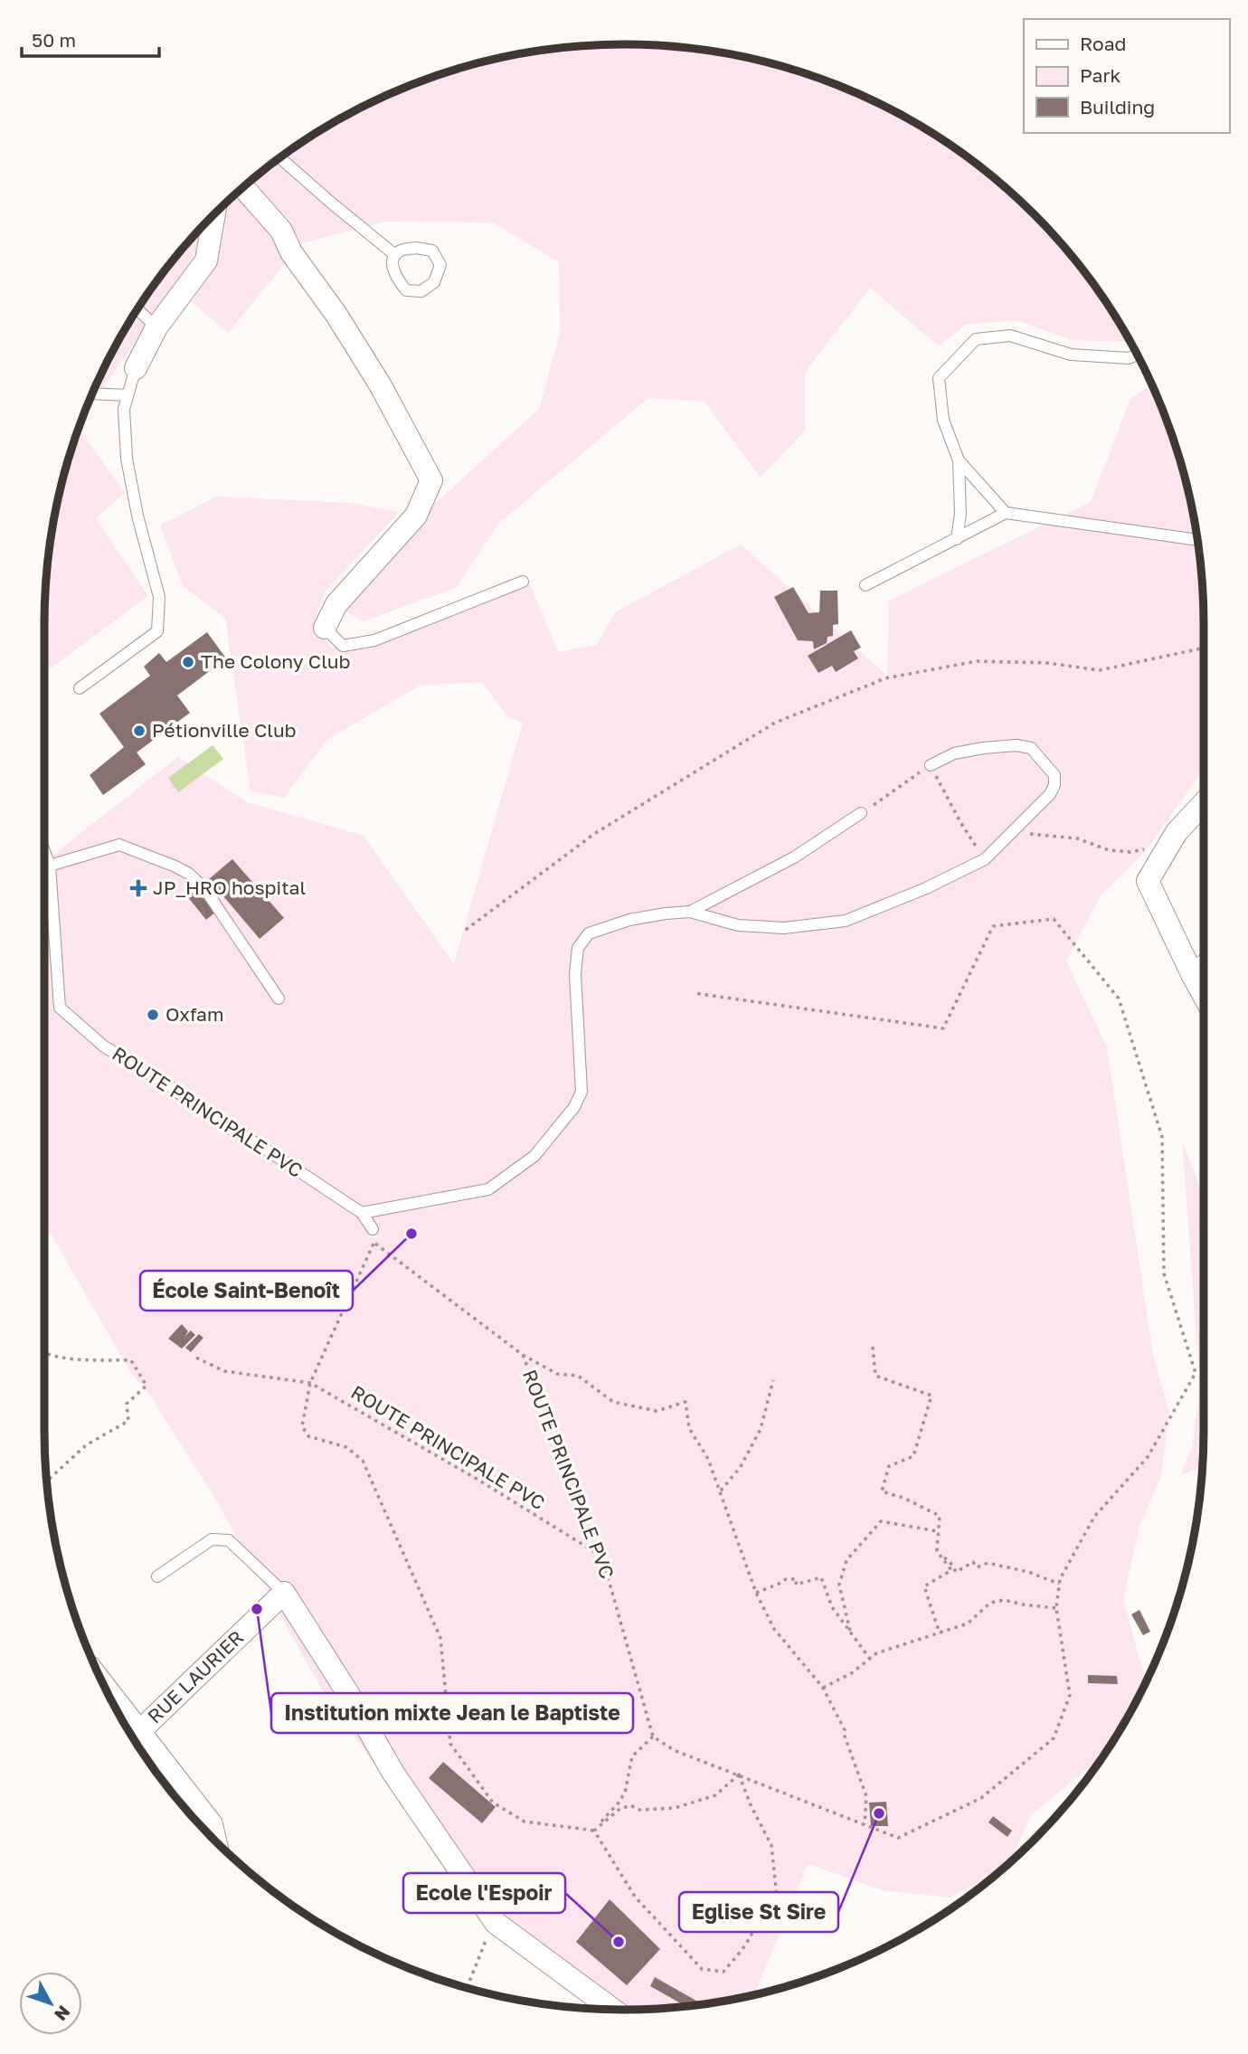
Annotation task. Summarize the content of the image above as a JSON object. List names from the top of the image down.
{
  "streets": {
    "street": ["RUE LAURIER"],
    "lane": ["ROUTE PRINCIPALE PVC"]
  },
  "places": {
    "other": [
      "The Colony Club",
      "Pétionville Club",
      "Oxfam",
      "École Saint-Benoît",
      "Institution mixte Jean le Baptiste",
      "Eglise St Sire",
      "Ecole l'Espoir"
    ],
    "health": ["JP_HRO hospital"]
  },
  "legend": ["Road", "Park", "Building"],
  "scale_bar": "50 m",
  "north": "bottom right"
}
